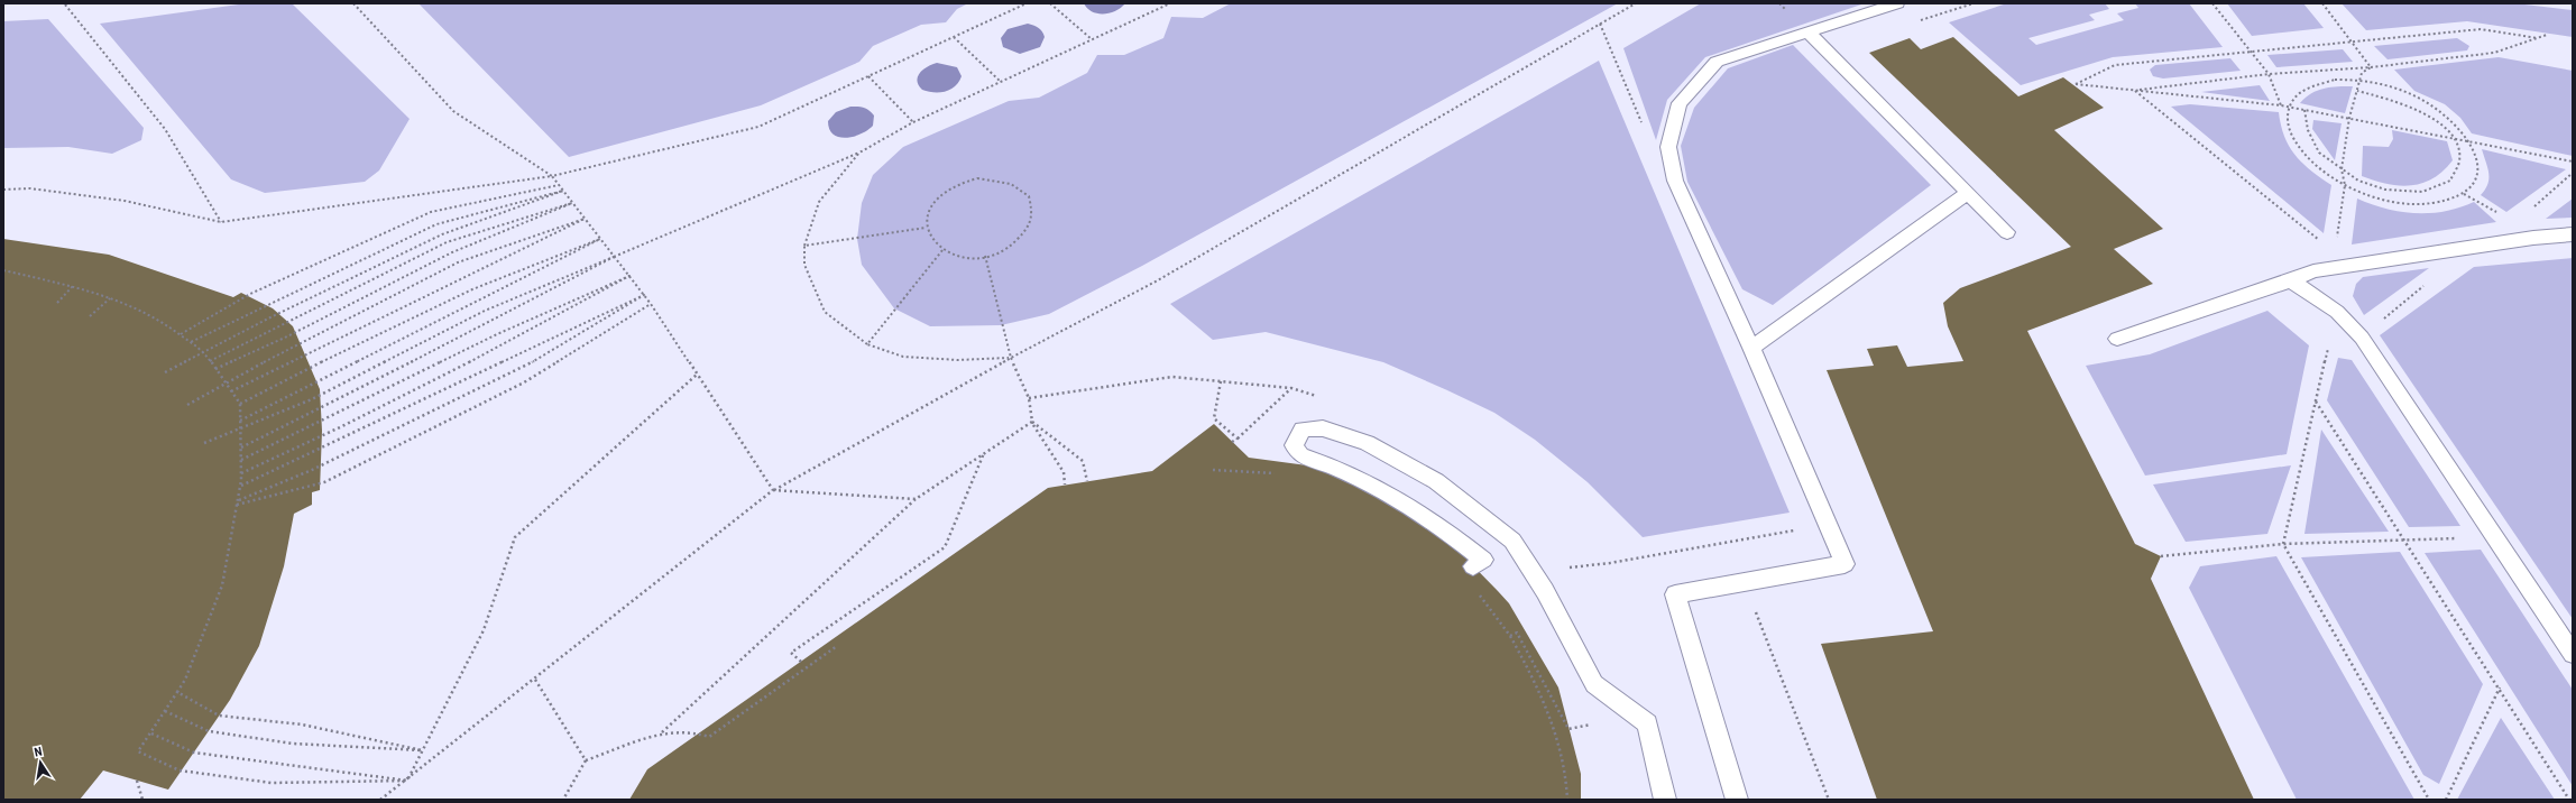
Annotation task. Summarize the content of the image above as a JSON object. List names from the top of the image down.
{
  "north": "top"
}
